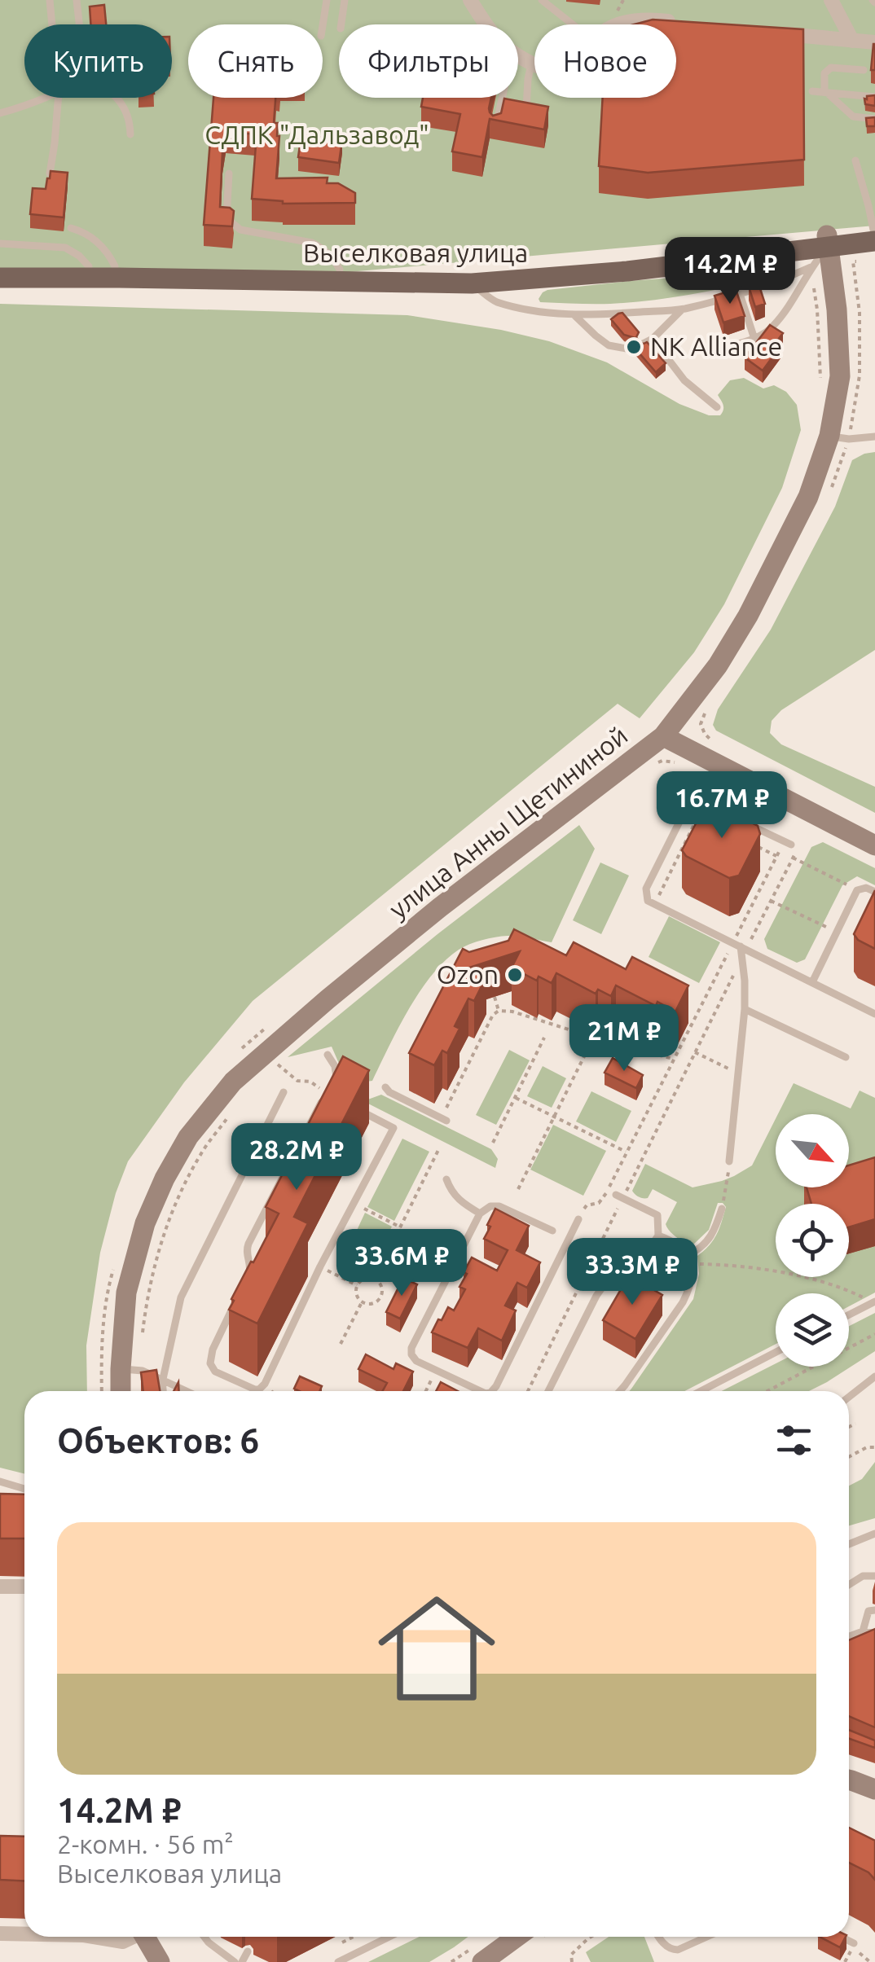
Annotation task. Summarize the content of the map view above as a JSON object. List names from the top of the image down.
{
  "streets": {
    "main road": ["Выселковая улица", "улица Анны Щетининой"]
  },
  "crossings": [
    ["Выселковая улица", "улица Анны Щетининой"]
  ],
  "parks": ["СДПК \"Дальзавод\""],
  "places": ["NK Alliance", "Ozon"],
  "north": "bottom right",
  "page": {
    "chip": [
      "Купить",
      "Снять",
      "Фильтры",
      "Новое"
    ],
    "price": [
      "14.2M ₽",
      "16.7M ₽",
      "21M ₽",
      "28.2M ₽",
      "33.6M ₽",
      "33.3M ₽"
    ],
    "heading": "Объектов: 6",
    "list": [
      {
        "name": "14.2M ₽",
        "note": "2-комн. · 56 m² · Выселковая улица"
      }
    ]
  }
}
